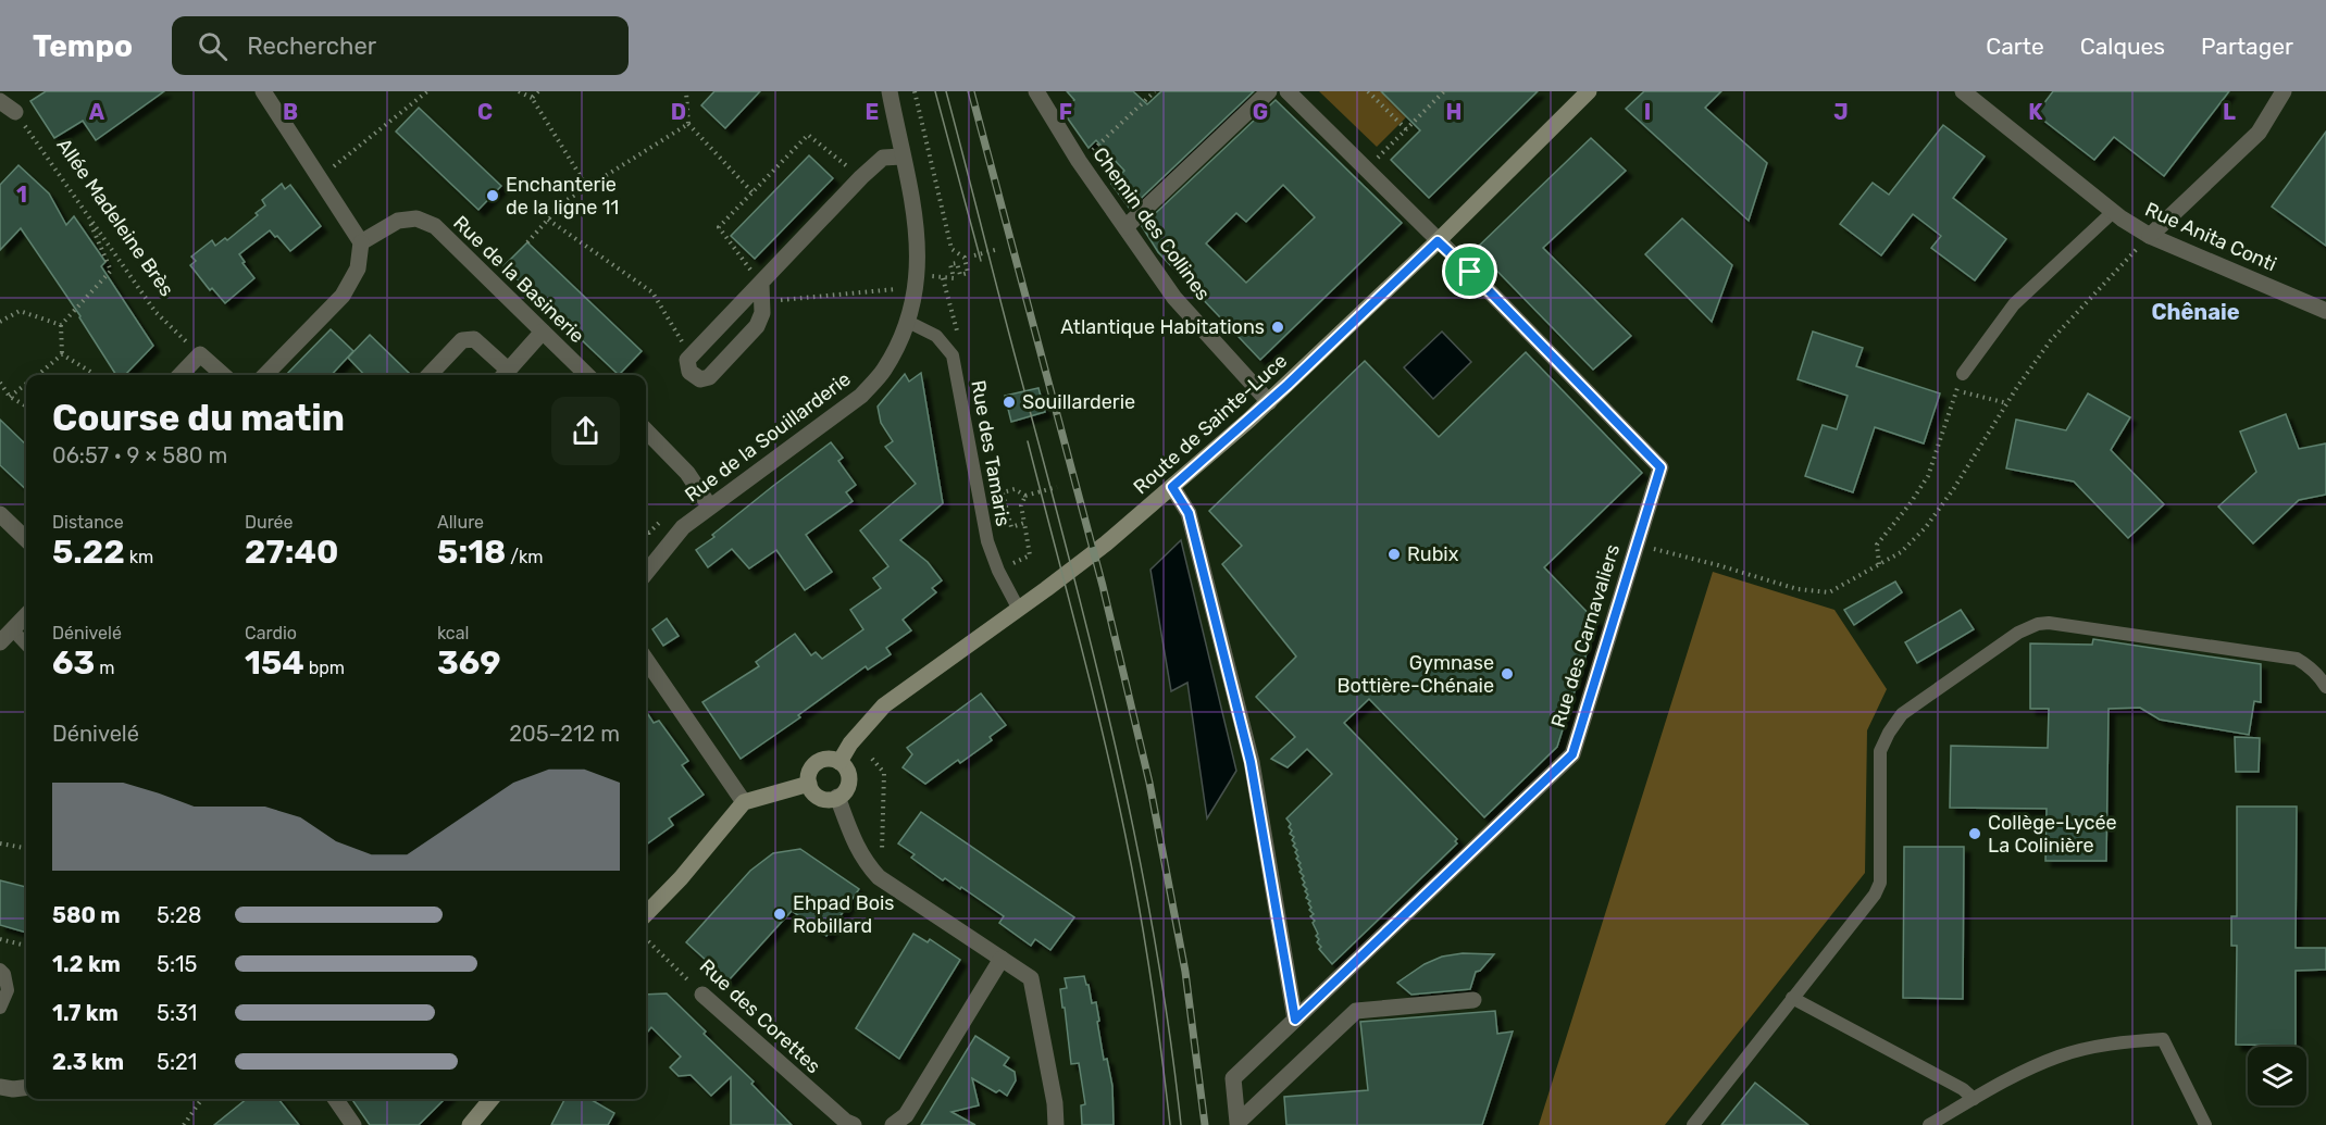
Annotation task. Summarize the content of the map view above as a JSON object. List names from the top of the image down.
{
  "streets": {
    "street": [
      "Chemin des Collines",
      "Rue Anita Conti",
      "Rue de la Basinerie",
      "Route de Sainte-Luce",
      "Rue de la Souillarderie",
      "Rue des Carnavaliers",
      "Rue des Corettes"
    ],
    "lane": ["Rue des Tamaris"],
    "path": ["Allée Madeleine Brès"]
  },
  "crossings": [
    ["Chemin des Collines", "Route de Sainte-Luce"],
    ["Route de Sainte-Luce", "Rue des Tamaris"],
    ["Route de Sainte-Luce", "Rue des Carnavaliers"],
    ["Rue de la Souillarderie", "Rue des Tamaris"]
  ],
  "districts": ["Chênaie"],
  "places": [
    "Enchanterie de la ligne 11",
    "Atlantique Habitations",
    "Souillarderie",
    "Rubix",
    "Gymnase Bottière-Chénaie",
    "Collège-Lycée La Colinière",
    "Ehpad Bois Robillard"
  ],
  "page": {
    "header": "Tempo",
    "search": "Rechercher",
    "nav": ["Carte", "Calques", "Partager"],
    "heading": ["Course du matin", "06:57 · 9 × 580 m"],
    "stats": [
      ["Distance", "5.22 km"],
      ["Durée", "27:40"],
      ["Allure", "5:18 /km"],
      ["Dénivelé", "63 m"],
      ["Cardio", "154 bpm"],
      ["kcal", "369"]
    ],
    "chart": ["Dénivelé", "205–212 m"],
    "list": [
      {
        "name": "580 m",
        "note": "5:28"
      },
      {
        "name": "1.2 km",
        "note": "5:15"
      },
      {
        "name": "1.7 km",
        "note": "5:31"
      },
      {
        "name": "2.3 km",
        "note": "5:21"
      }
    ]
  },
  "grid": {
    "columns": [
      "A",
      "B",
      "C",
      "D",
      "E",
      "F",
      "G",
      "H",
      "I",
      "J",
      "K",
      "L"
    ],
    "rows": ["1"]
  }
}
